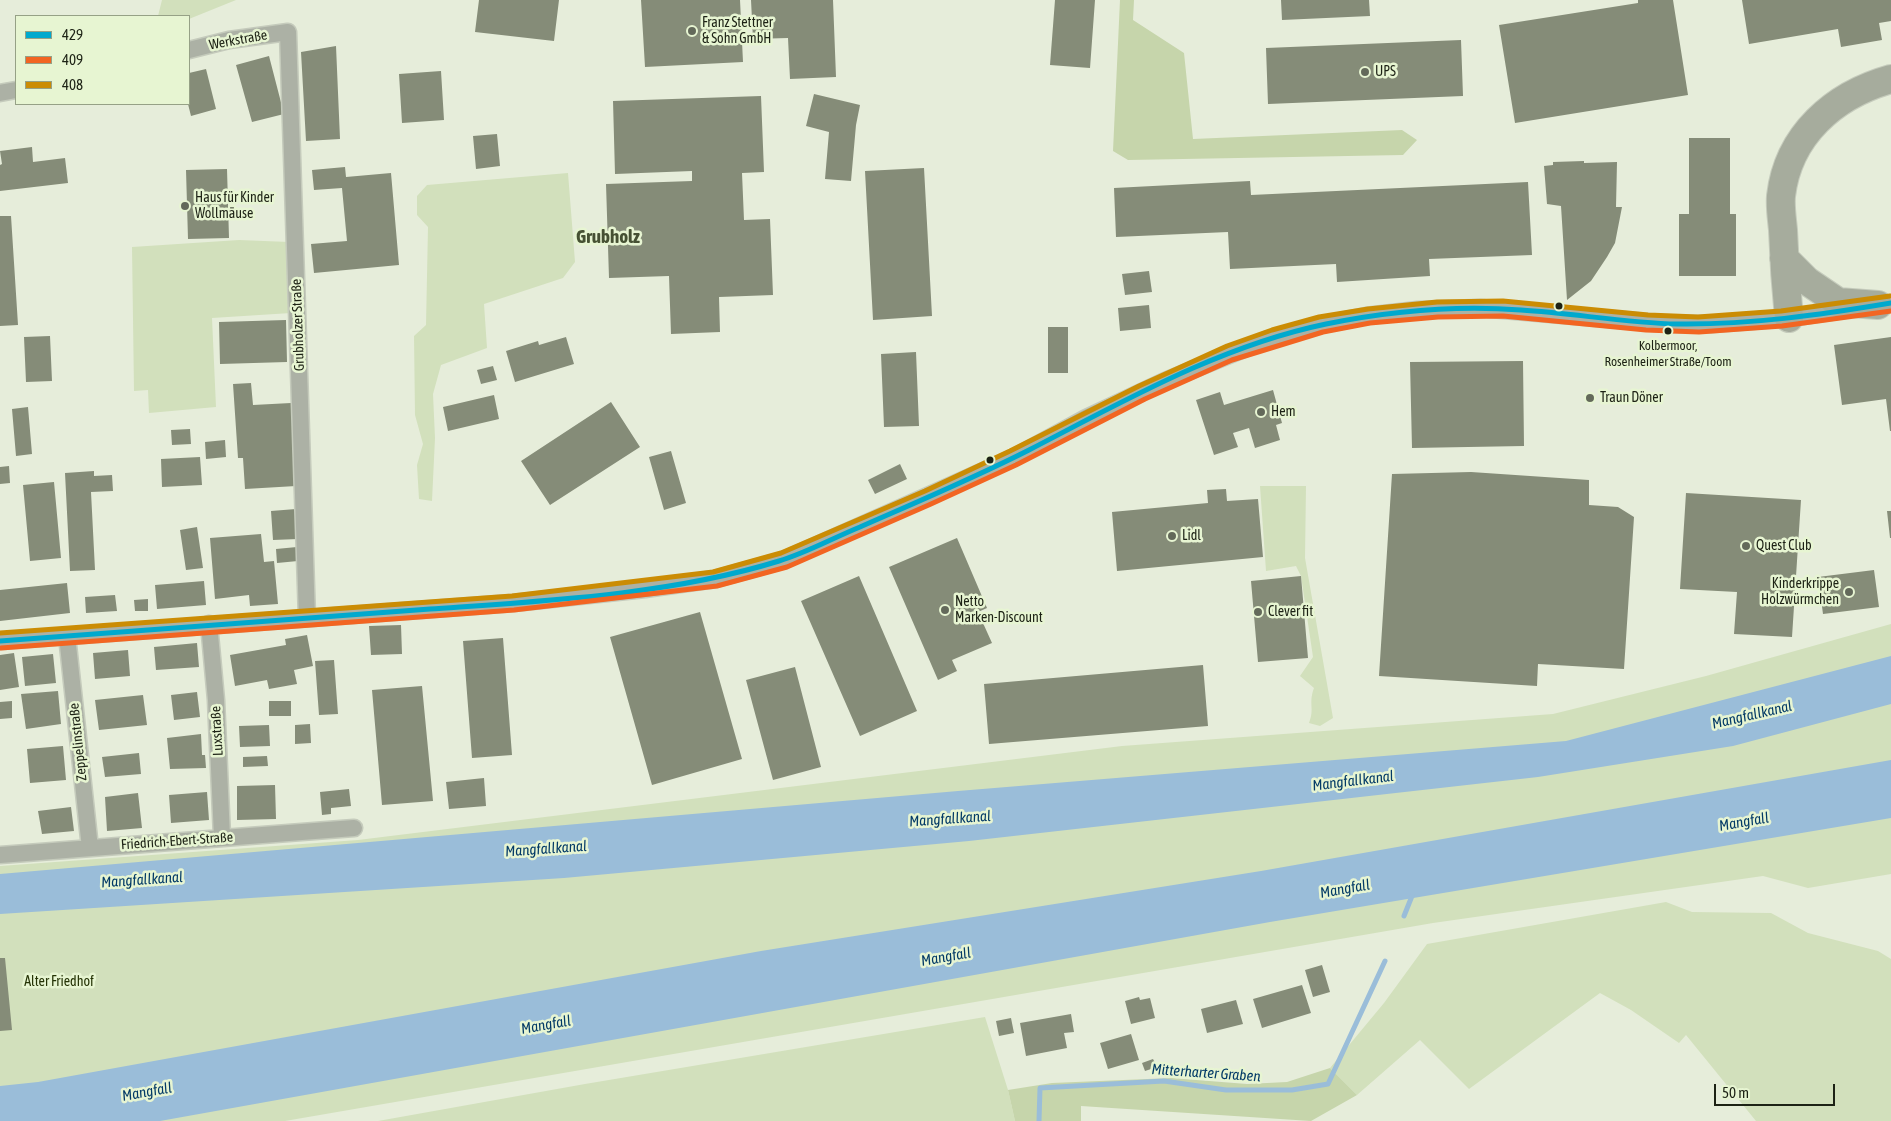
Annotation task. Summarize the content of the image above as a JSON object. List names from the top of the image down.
{
  "streets": {
    "street": [
      "Werkstraße",
      "Grubholzer Straße",
      "Luxstraße",
      "Zeppelinstraße",
      "Friedrich-Ebert-Straße"
    ]
  },
  "crossings": [
    ["Werkstraße", "Grubholzer Straße"],
    ["Luxstraße", "Friedrich-Ebert-Straße"],
    ["Zeppelinstraße", "Friedrich-Ebert-Straße"]
  ],
  "districts": ["Grubholz"],
  "water": ["Mangfallkanal", "Mangfall", "Mitterharter Graben"],
  "parks": ["Alter Friedhof"],
  "places": [
    "Franz Stettner & Sohn GmbH",
    "UPS",
    "Haus für Kinder Wollmäuse",
    "Kolbermoor, Rosenheimer Straße/Toom",
    "Traun Döner",
    "Hem",
    "Lidl",
    "Quest Club",
    "Kinderkrippe Holzwürmchen",
    "Netto Marken-Discount",
    "Clever fit"
  ],
  "lines": ["transit line 408", "transit line 429", "transit line 409"],
  "legend": ["429", "409", "408"],
  "scale_bar": "50 m"
}
